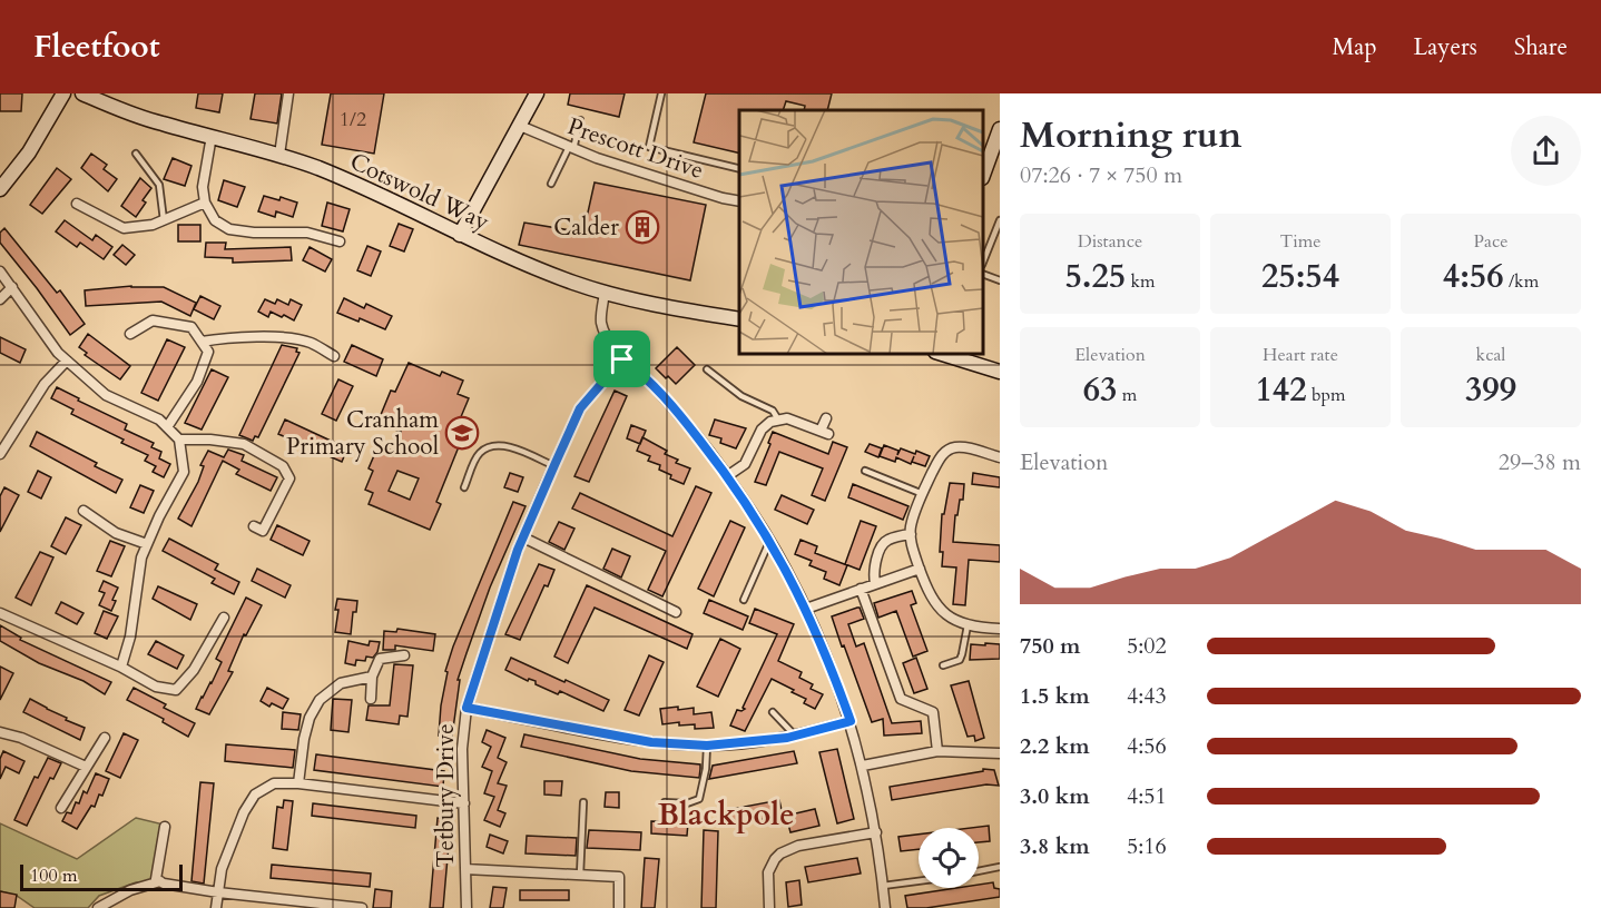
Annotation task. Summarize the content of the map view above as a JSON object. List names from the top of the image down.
{
  "streets": {
    "main road": ["Cotswold Way"],
    "street": ["Prescott Drive", "Tetbury Drive"]
  },
  "districts": ["Blackpole"],
  "places": {
    "building": ["Calder"],
    "school or university": ["Cranham Primary School"]
  },
  "house_numbers": ["1/2"],
  "scale_bar": "100 m",
  "page": {
    "header": "Fleetfoot",
    "nav": ["Map", "Layers", "Share"],
    "heading": ["Morning run", "07:26 · 7 × 750 m"],
    "stats": [
      ["Distance", "5.25 km"],
      ["Time", "25:54"],
      ["Pace", "4:56 /km"],
      ["Elevation", "63 m"],
      ["Heart rate", "142 bpm"],
      ["kcal", "399"]
    ],
    "chart": ["Elevation", "29–38 m"],
    "list": [
      {
        "name": "750 m",
        "note": "5:02"
      },
      {
        "name": "1.5 km",
        "note": "4:43"
      },
      {
        "name": "2.2 km",
        "note": "4:56"
      },
      {
        "name": "3.0 km",
        "note": "4:51"
      },
      {
        "name": "3.8 km",
        "note": "5:16"
      }
    ],
    "scale": "100 m"
  }
}
